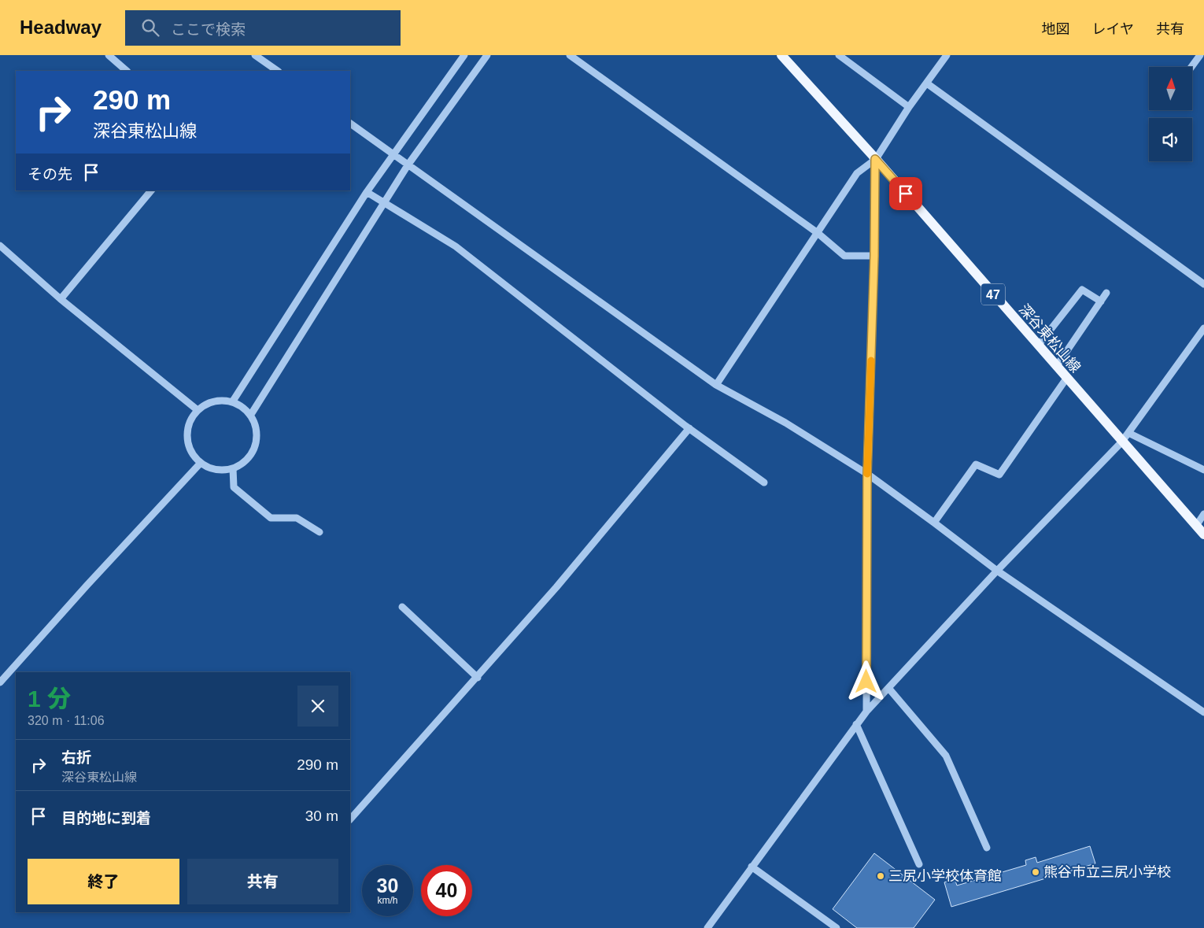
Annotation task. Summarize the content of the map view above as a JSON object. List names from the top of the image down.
{
  "streets": {
    "main road": ["47", "深谷東松山線"]
  },
  "places": ["熊谷市立三尻小学校", "三尻小学校体育館"],
  "north": "top",
  "page": {
    "header": "Headway",
    "search": "ここで検索",
    "nav": ["地図", "レイヤ", "共有"],
    "turn": ["290 m", "深谷東松山線"],
    "then": "その先",
    "heading": ["1 分", "320 m · 11:06"],
    "list": [
      {
        "name": "右折",
        "note": "深谷東松山線",
        "value": "290 m"
      },
      {
        "name": "目的地に到着",
        "value": "30 m"
      }
    ],
    "buttons": ["終了", "共有"],
    "speed": "30 km/h",
    "limit": "40"
  }
}
